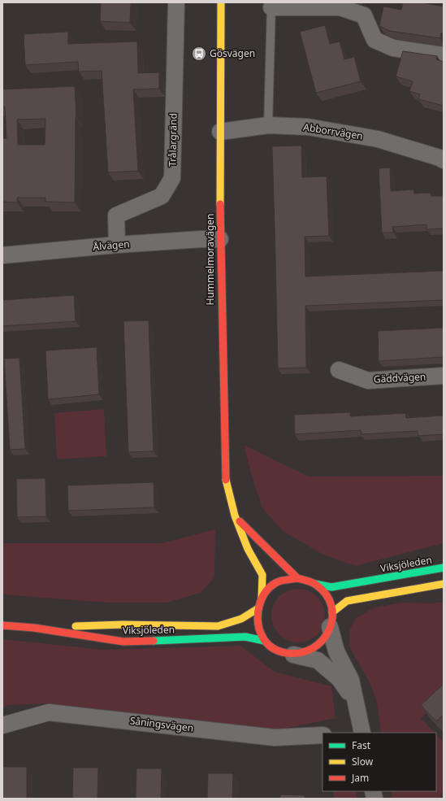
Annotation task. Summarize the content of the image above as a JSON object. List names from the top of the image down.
{
  "streets": {
    "main road": ["Hummelmoravägen", "Viksjöleden"],
    "street": [
      "Abborrvägen",
      "Trålargränd",
      "Ålvägen",
      "Gäddvägen",
      "Såningsvägen"
    ]
  },
  "crossings": [
    ["Abborrvägen", "Hummelmoravägen"],
    ["Trålargränd", "Ålvägen"],
    ["Ålvägen", "Hummelmoravägen"],
    ["Hummelmoravägen", "Viksjöleden"]
  ],
  "places": {
    "bus stop": ["Gösvägen"]
  },
  "legend": ["Fast", "Slow", "Jam"]
}
